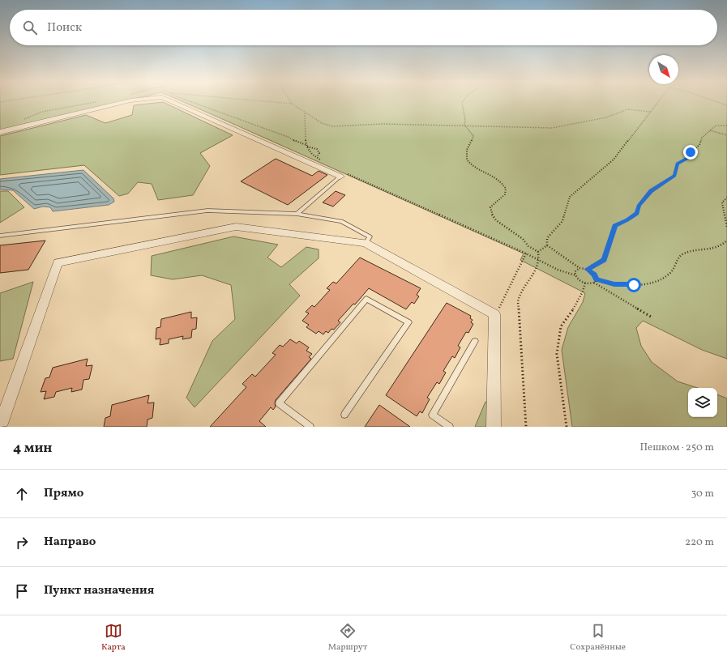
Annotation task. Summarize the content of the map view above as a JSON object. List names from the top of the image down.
{
  "north": "bottom right",
  "page": {
    "search": "Поиск",
    "heading": ["4 мин", "Пешком · 250 m"],
    "list": [
      ["Прямо", "30 m"],
      ["Направо", "220 m"],
      "Пункт назначения"
    ],
    "nav": ["Карта", "Маршрут", "Сохранённые"]
  }
}
